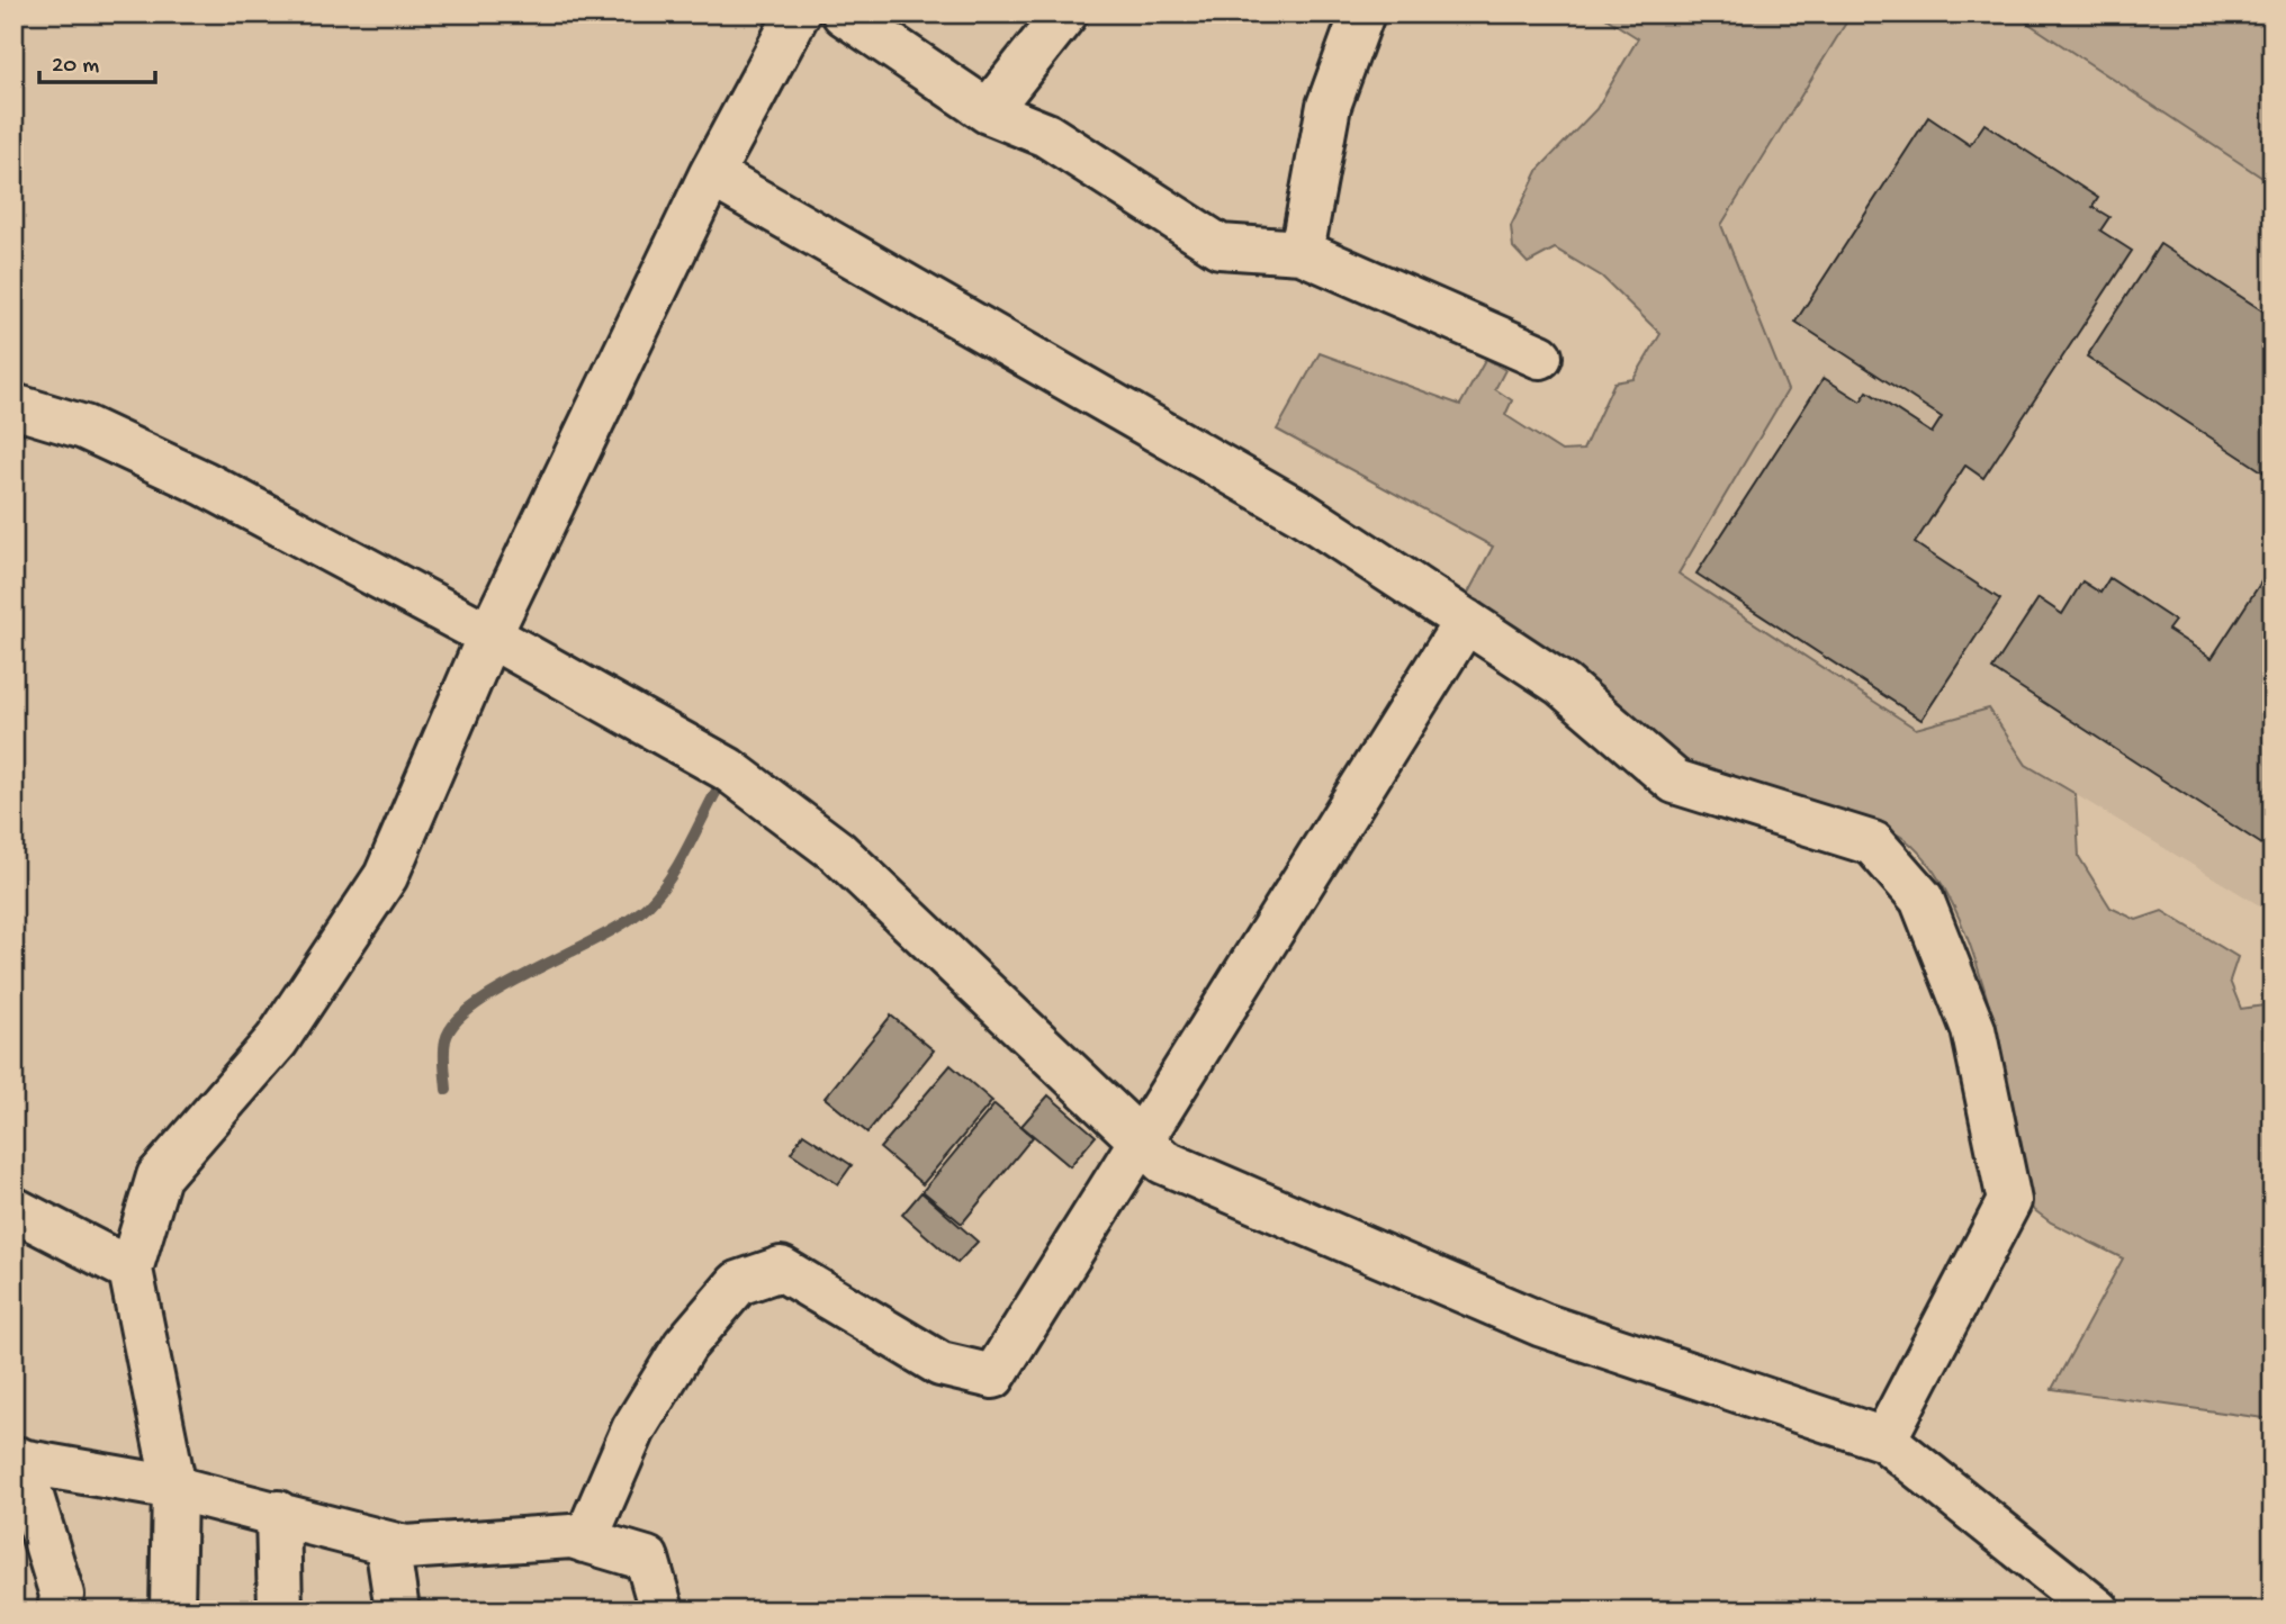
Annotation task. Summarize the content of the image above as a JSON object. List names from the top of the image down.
{
  "scale_bar": "20 m"
}
